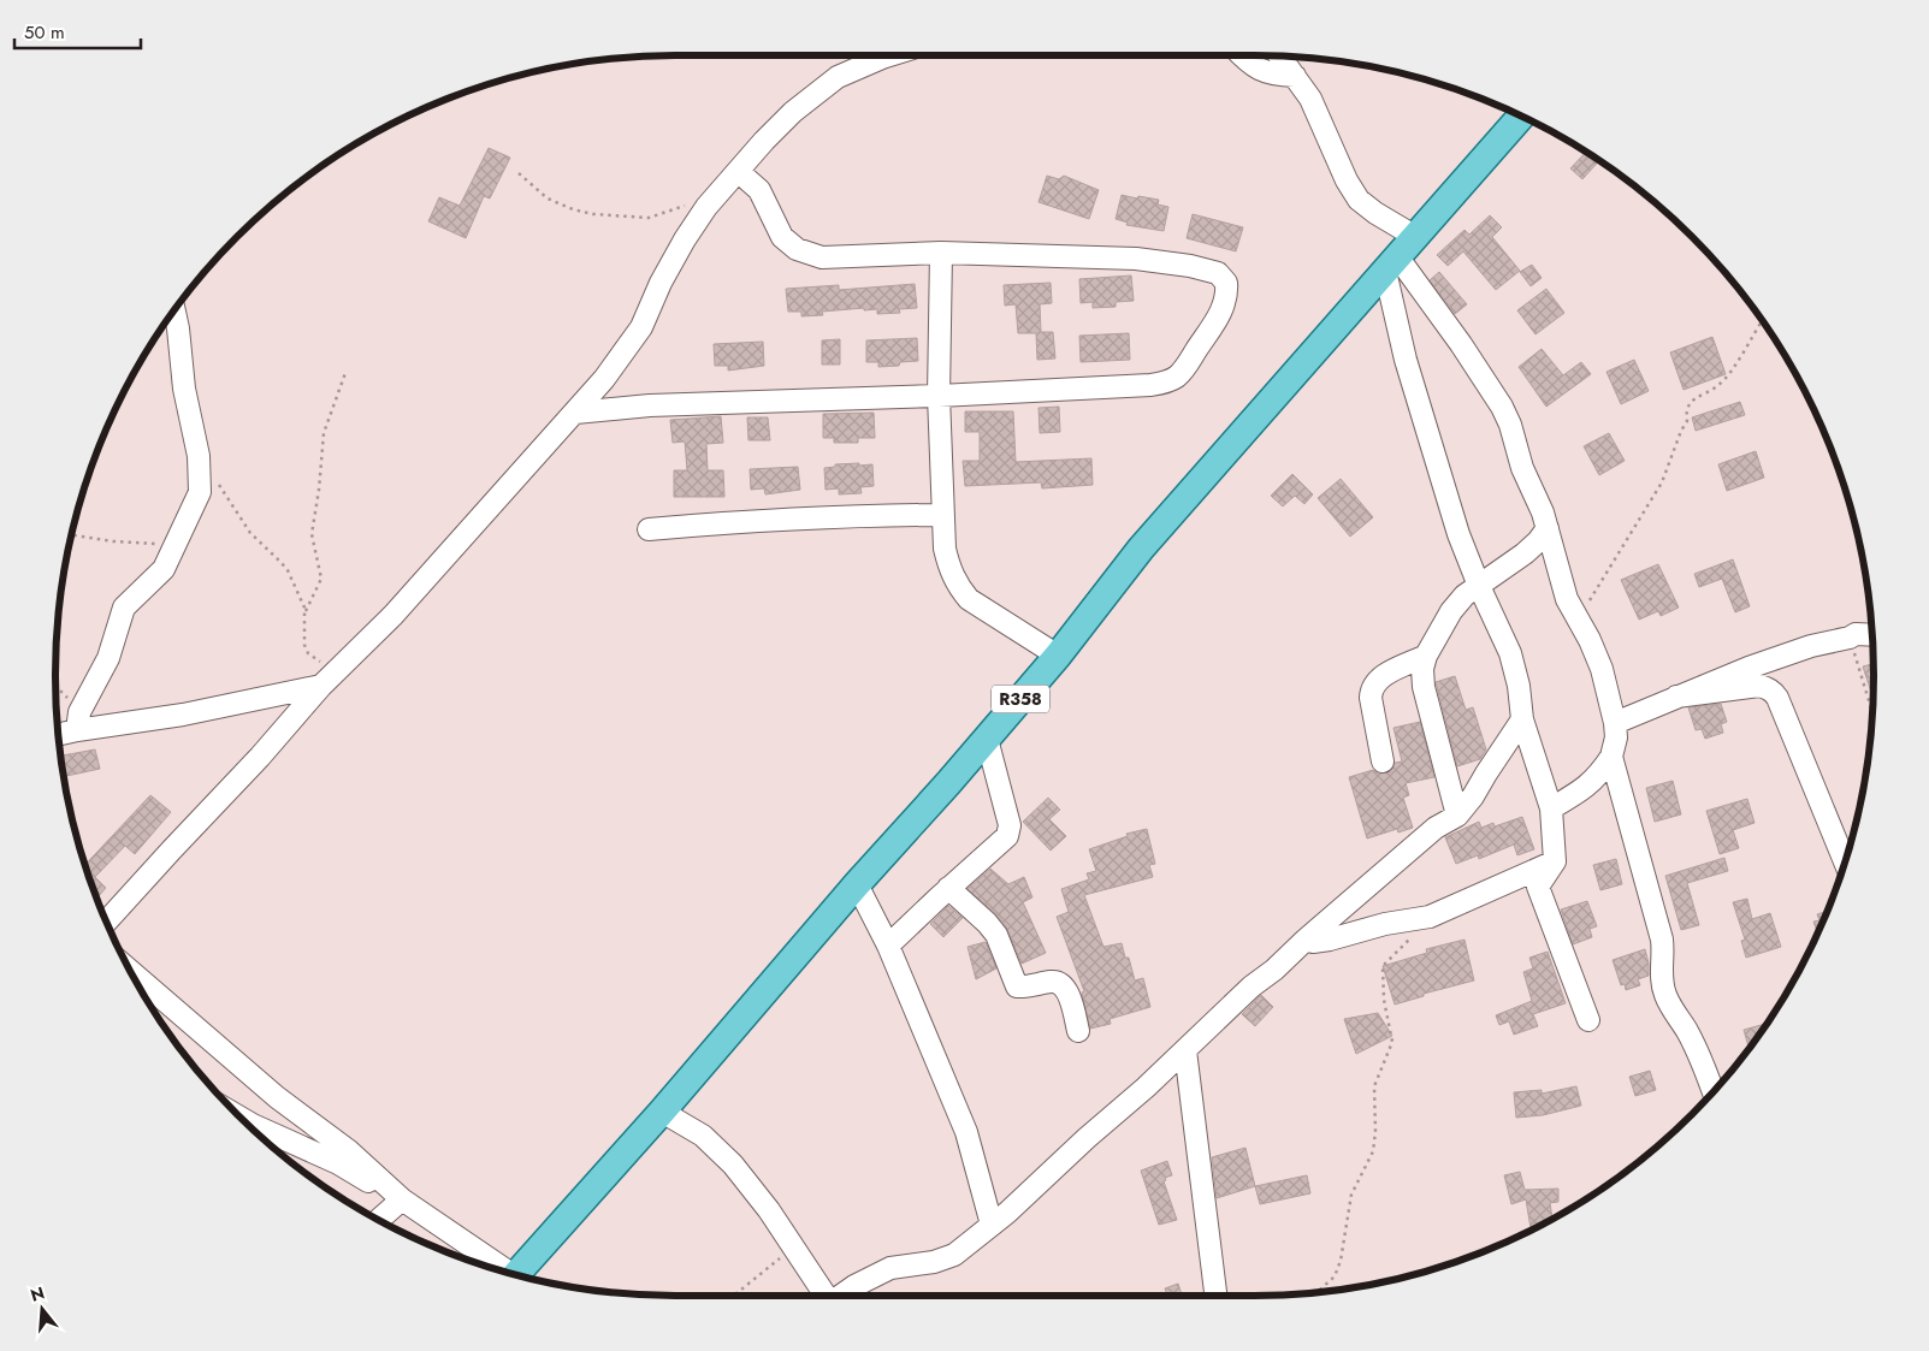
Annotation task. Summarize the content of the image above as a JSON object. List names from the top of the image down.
{
  "streets": {
    "main road": ["R358"]
  },
  "scale_bar": "50 m",
  "north": "top"
}
